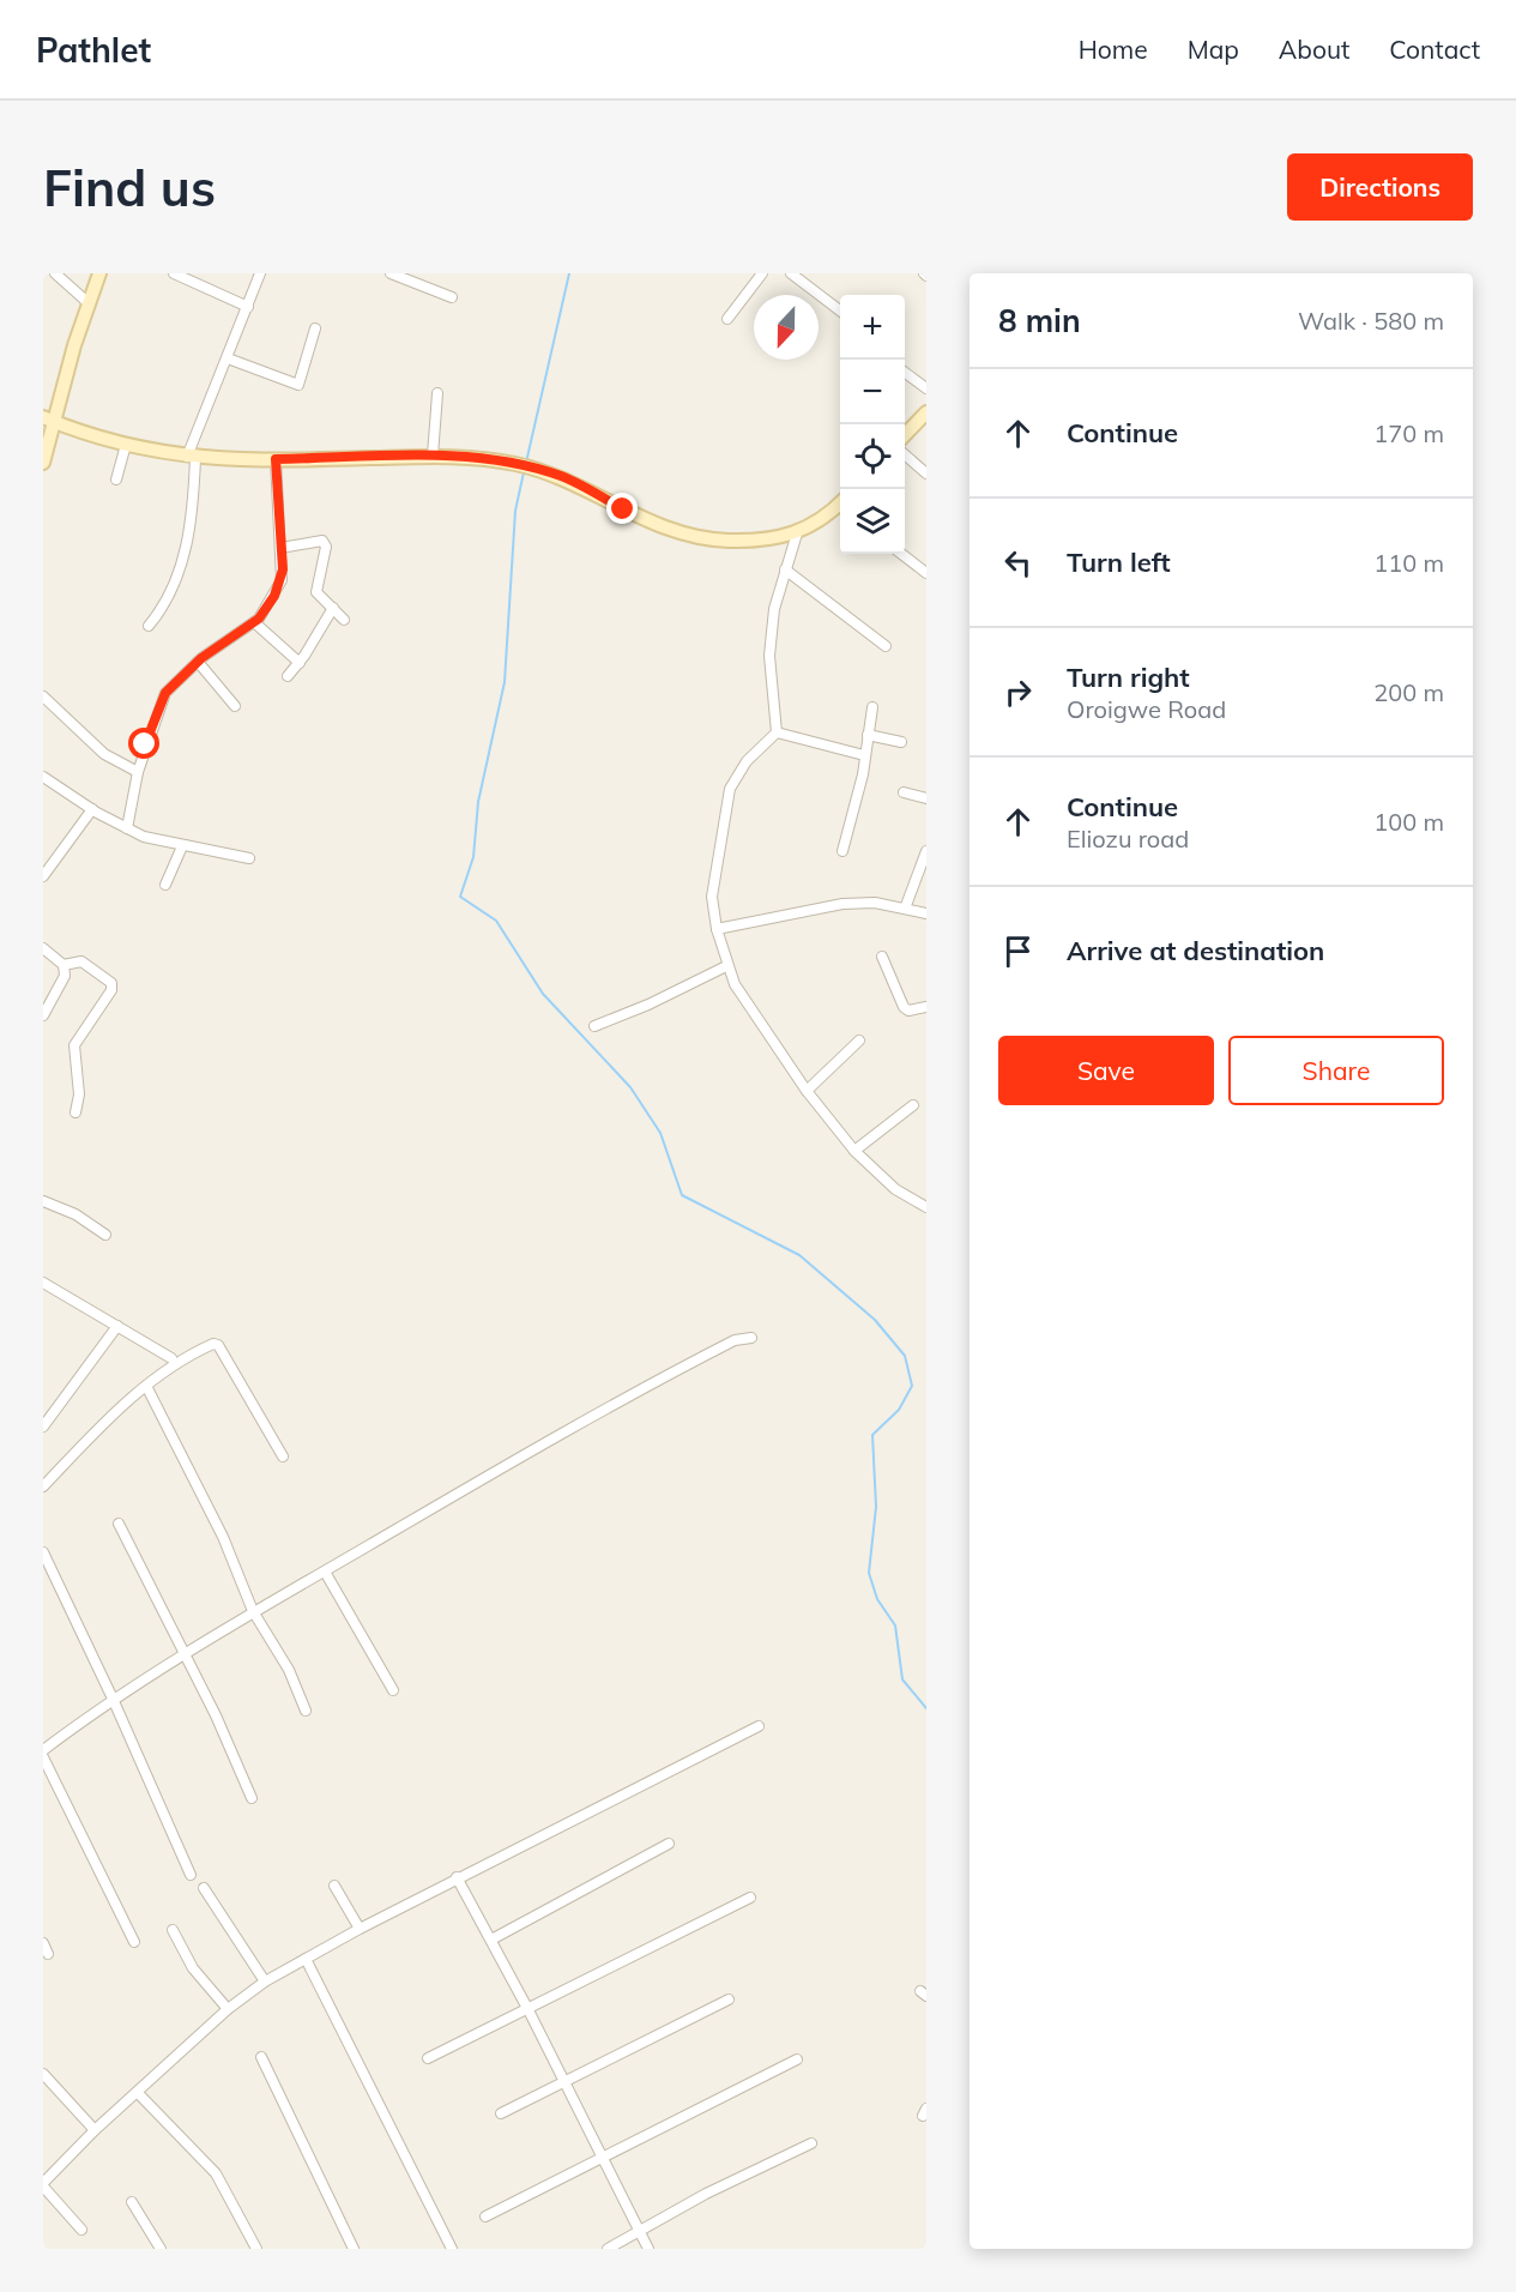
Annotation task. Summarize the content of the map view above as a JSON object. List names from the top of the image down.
{
  "north": "bottom",
  "page": {
    "header": "Pathlet",
    "nav": [
      "Home",
      "Map",
      "About",
      "Contact"
    ],
    "buttons": [
      "Directions",
      ["Save", "Share"]
    ],
    "title": "Find us",
    "heading": ["8 min", "Walk · 580 m"],
    "map_buttons": ["+", "−"],
    "list": [
      ["Continue", "170 m"],
      ["Turn left", "110 m"],
      ["Turn right", "Oroigwe Road", "200 m"],
      ["Continue", "Eliozu road", "100 m"],
      "Arrive at destination"
    ]
  }
}
